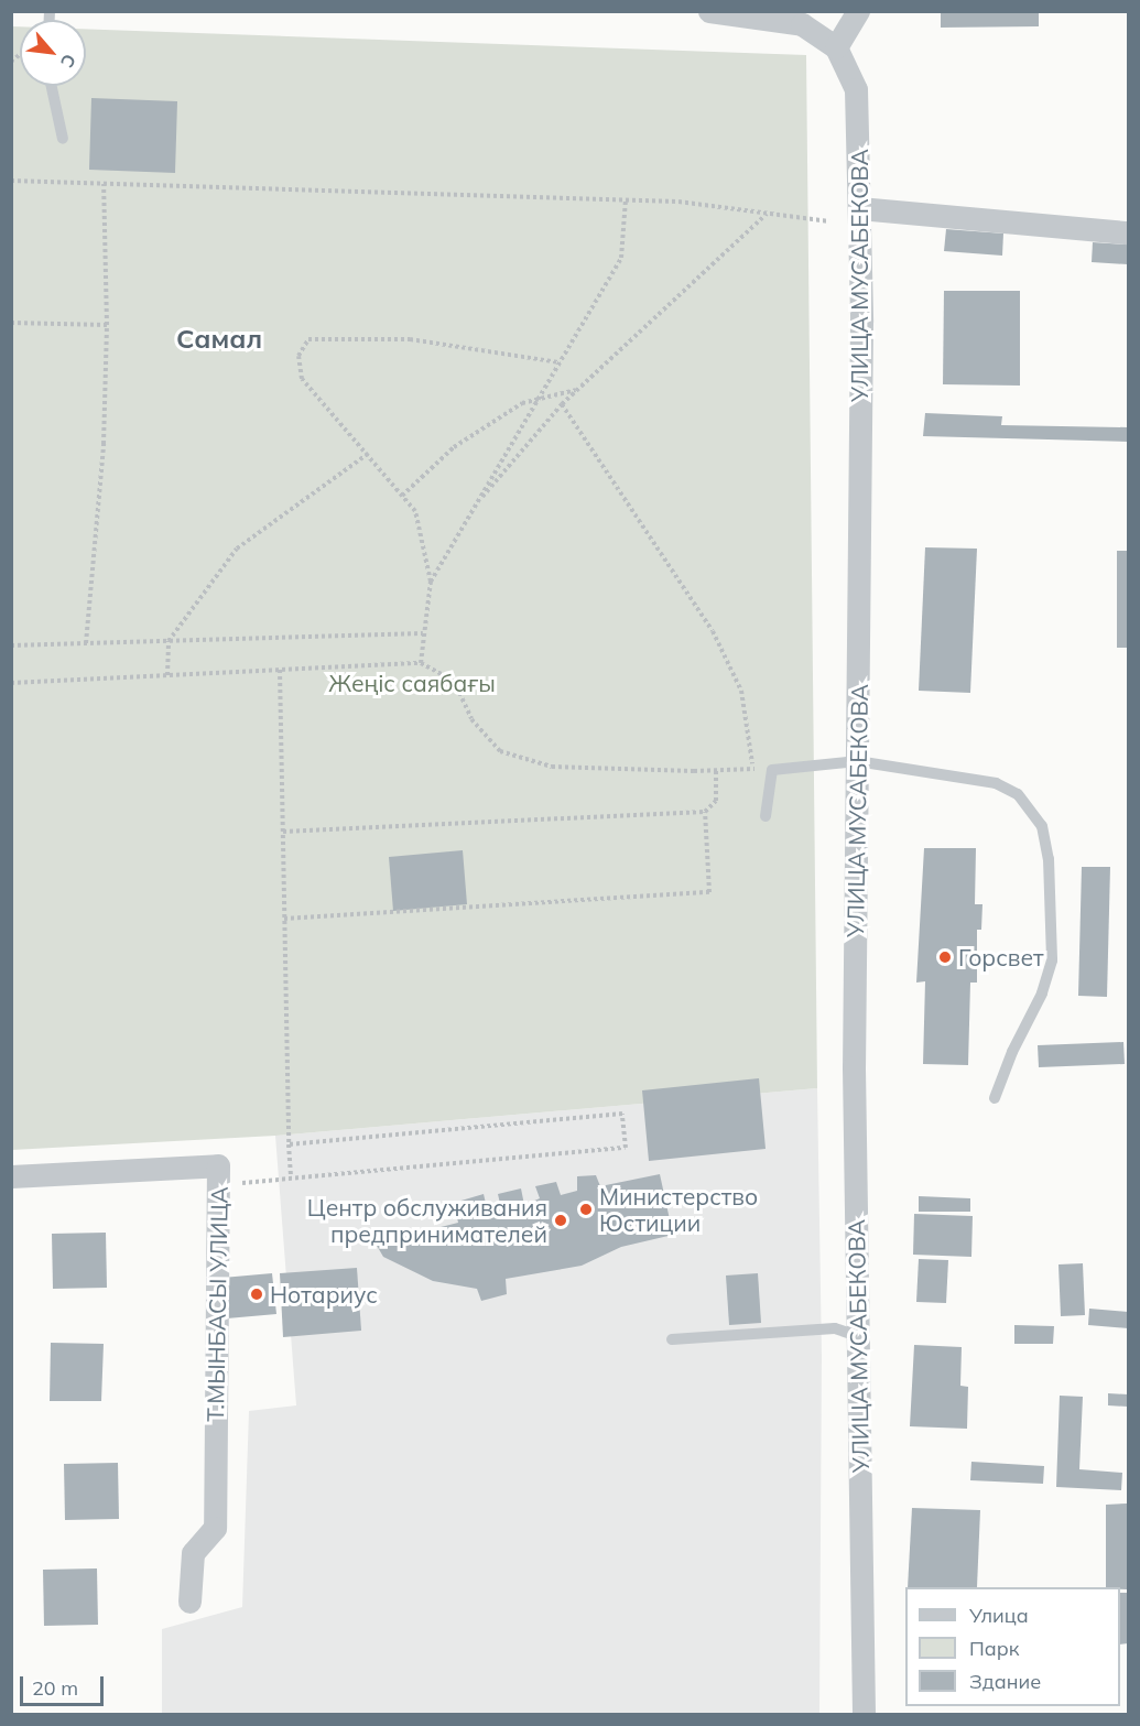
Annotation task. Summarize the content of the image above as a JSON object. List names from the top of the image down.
{
  "streets": {
    "street": ["УЛИЦА МУСАБЕКОВА", "Т.МЫНБАСЫ УЛИЦА"]
  },
  "districts": ["Самал"],
  "parks": ["Жеңіс саябағы"],
  "places": [
    "Горсвет",
    "Министерство Юстиции",
    "Центр обслуживания предпринимателей",
    "Нотариус"
  ],
  "legend": ["Улица", "Парк", "Здание"],
  "scale_bar": "20 m",
  "north": "bottom right"
}
